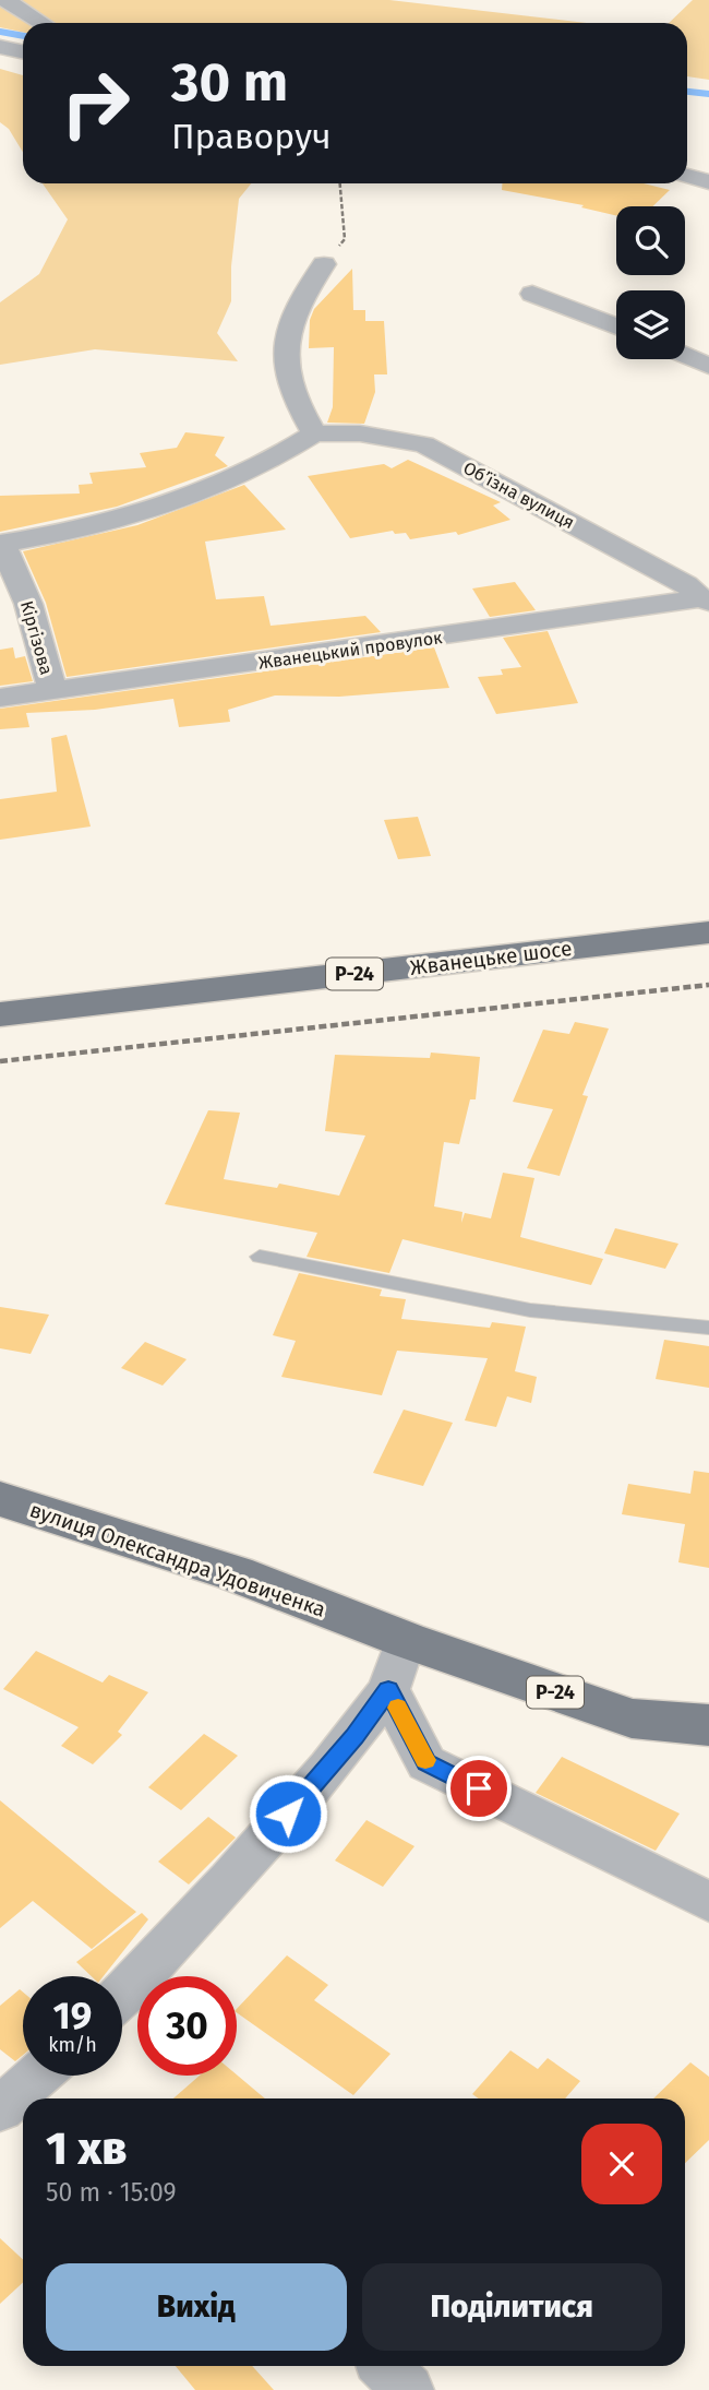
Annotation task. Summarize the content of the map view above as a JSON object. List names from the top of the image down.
{
  "streets": {
    "main road": ["Жванецьке шосе", "Р-24", "вулиця Олександра Удовиченка"],
    "street": ["Обʼїзна вулиця", "Кіргізова", "Жванецький провулок"]
  },
  "crossings": [
    ["Обʼїзна вулиця", "Жванецький провулок"],
    ["Кіргізова", "Жванецький провулок"],
    ["Р-24", "вулиця Олександра Удовиченка"]
  ],
  "page": {
    "turn": ["30 m", "Праворуч"],
    "speed": "19 km/h",
    "limit": "30",
    "heading": ["1 хв", "50 m · 15:09"],
    "buttons": ["Вихід", "Поділитися"]
  }
}
